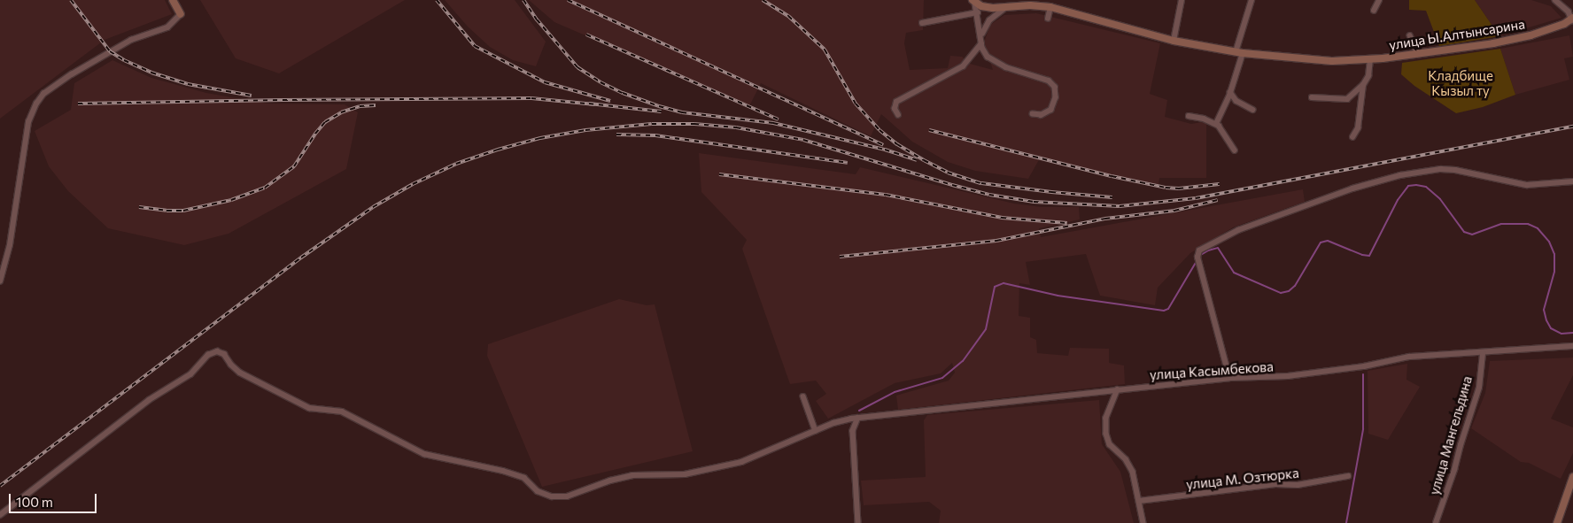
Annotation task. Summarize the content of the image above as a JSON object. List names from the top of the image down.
{
  "streets": {
    "street": [
      "улица Ы.Алтынсарина",
      "улица Касымбекова",
      "улица Мангельдина",
      "улица М. Озтюрка"
    ]
  },
  "crossings": [
    ["улица Касымбекова", "улица Мангельдина"]
  ],
  "parks": ["Кладбище Кызыл ту"],
  "scale_bar": "100 m"
}
